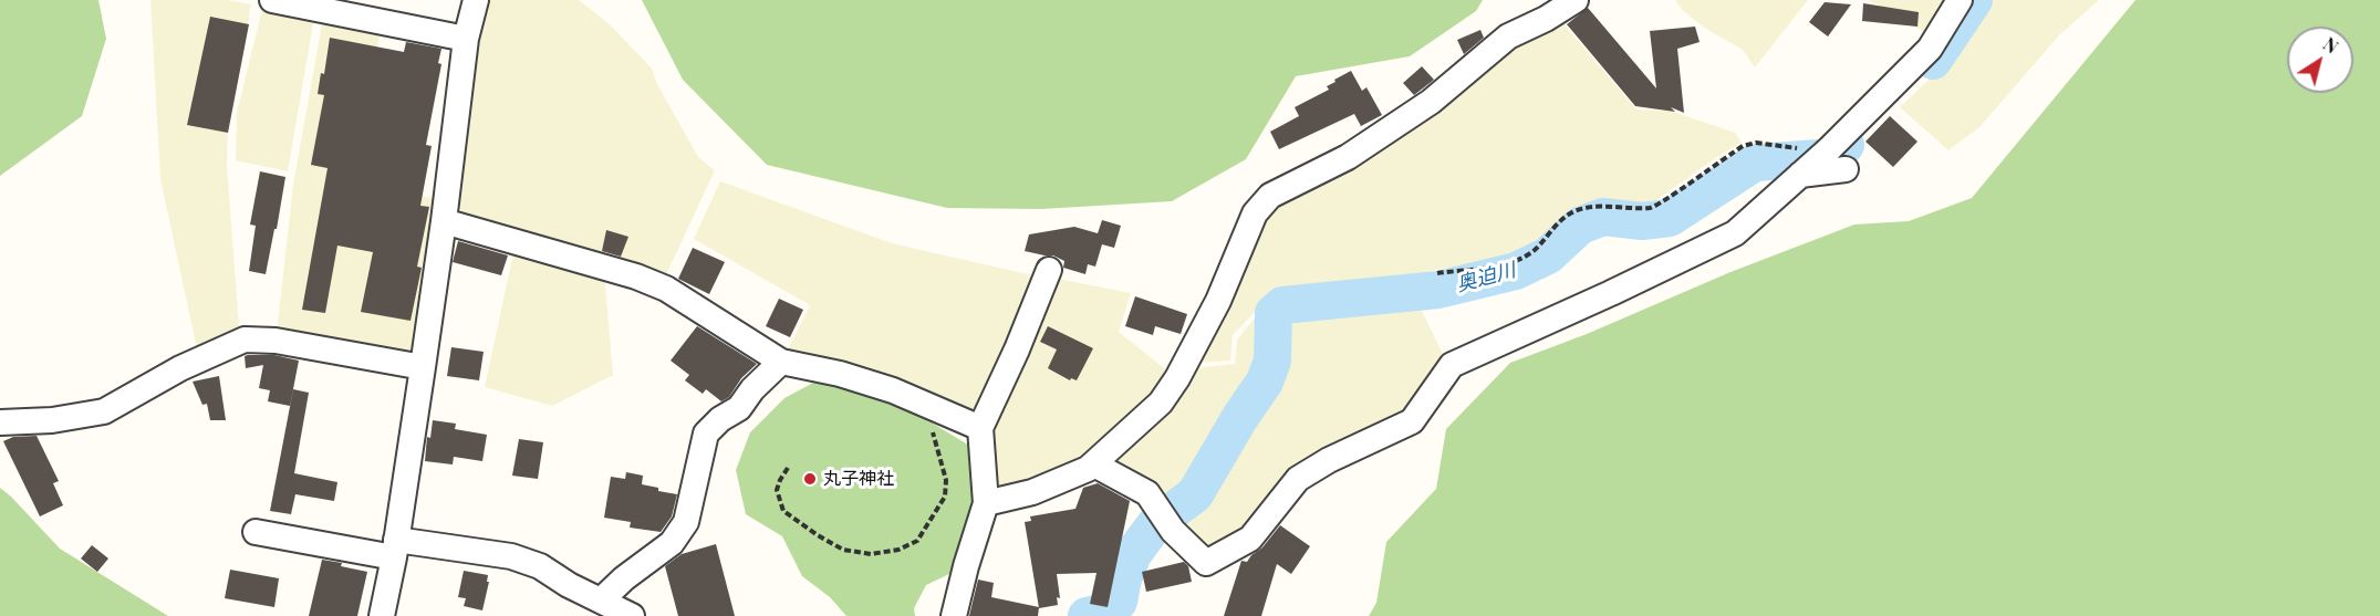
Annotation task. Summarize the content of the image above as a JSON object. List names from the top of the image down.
{
  "water": ["奥迫川"],
  "places": ["丸子神社"],
  "north": "top right"
}
